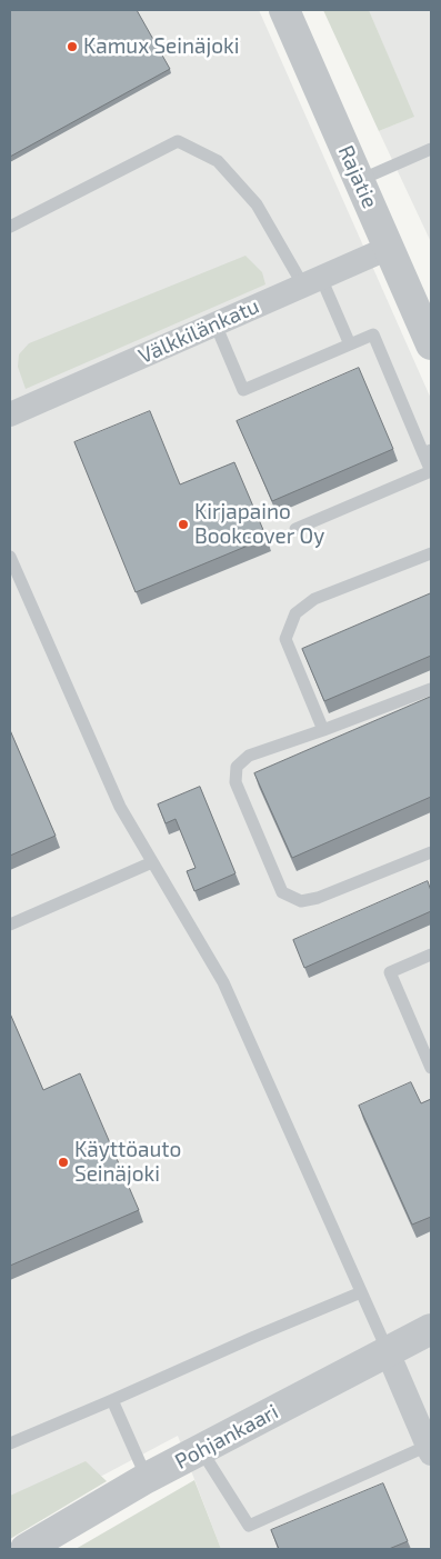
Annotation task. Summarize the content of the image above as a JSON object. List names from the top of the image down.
{
  "streets": {
    "street": ["Rajatie", "Välkkilänkatu", "Pohjankaari"]
  },
  "crossings": [
    ["Rajatie", "Välkkilänkatu"]
  ],
  "places": ["Kamux Seinäjoki", "Kirjapaino Bookcover Oy", "Käyttöauto Seinäjoki"]
}
